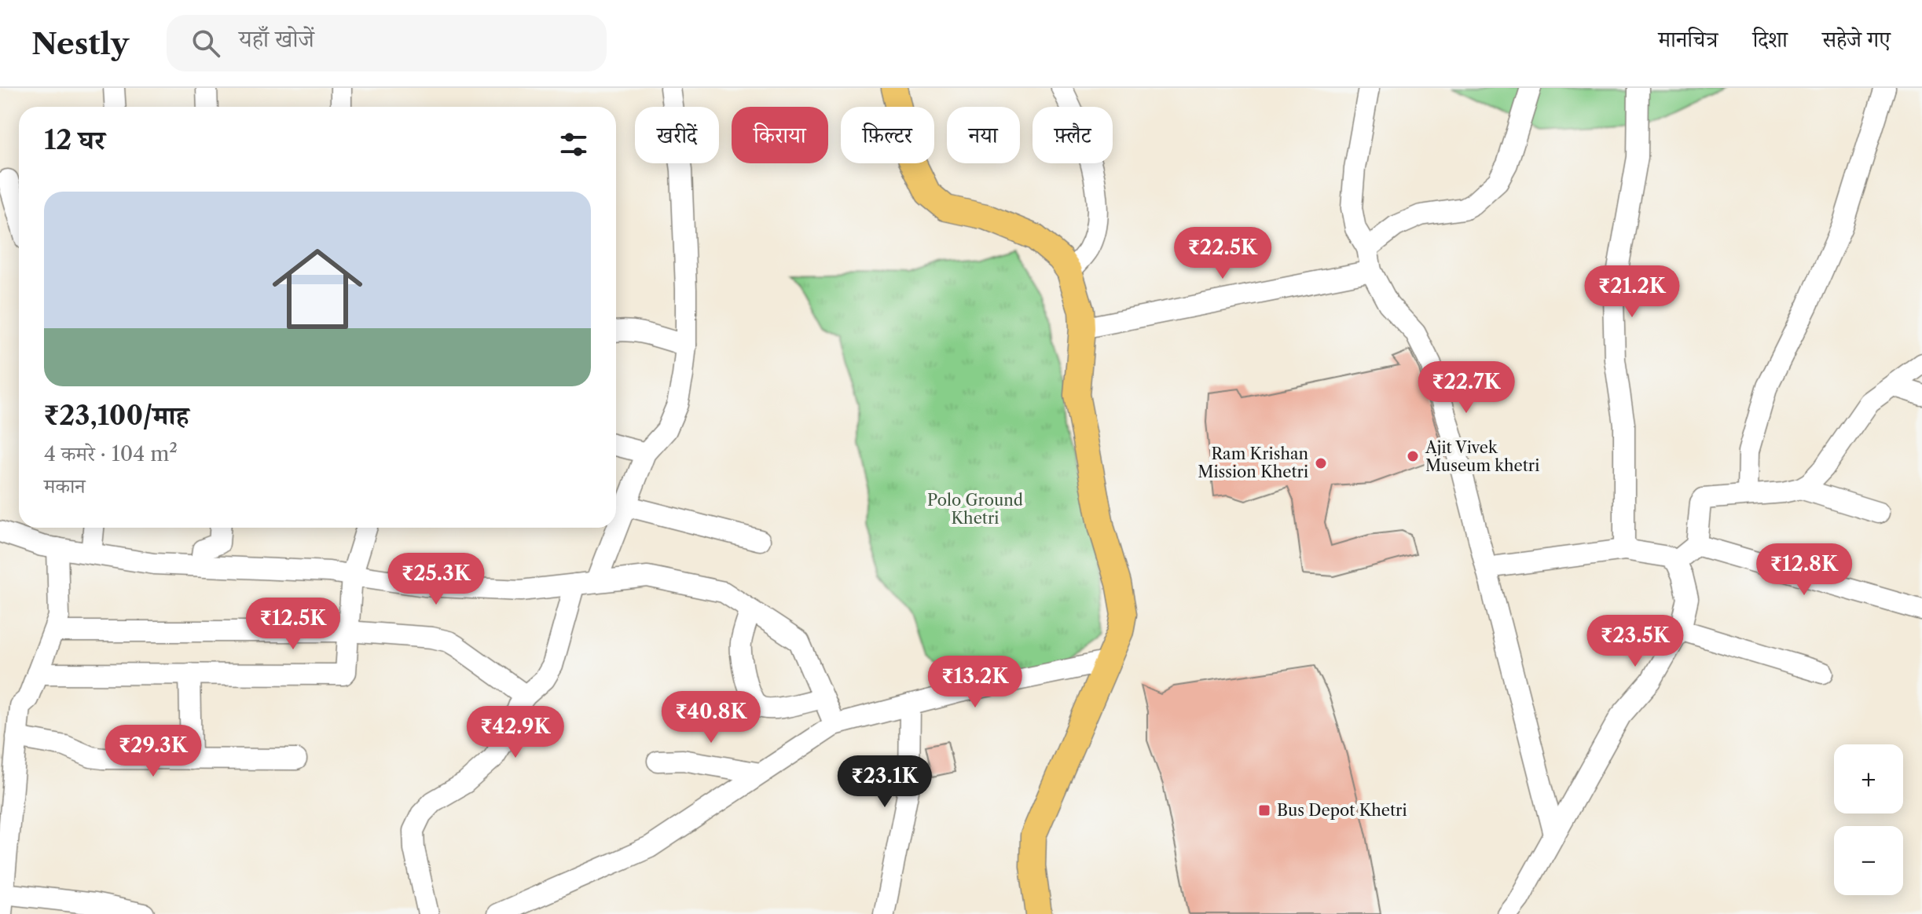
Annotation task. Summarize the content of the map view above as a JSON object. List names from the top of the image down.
{
  "parks": ["Polo Ground Khetri"],
  "places": {
    "other": ["Ajit Vivek Museum khetri", "Ram Krishan Mission Khetri"],
    "transit": ["Bus Depot Khetri"]
  },
  "page": {
    "header": "Nestly",
    "search": "यहाँ खोजें",
    "nav": ["मानचित्र", "दिशा", "सहेजे गए"],
    "chip": [
      "खरीदें",
      "किराया",
      "फ़िल्टर",
      "नया",
      "फ़्लैट"
    ],
    "heading": "12 घर",
    "list": [
      {
        "name": "₹23,100/माह",
        "note": "4 कमरे · 104 m² · मकान"
      }
    ],
    "price": [
      "₹22.5K",
      "₹21.2K",
      "₹22.7K",
      "₹12.8K",
      "₹25.3K",
      "₹12.5K",
      "₹23.5K",
      "₹13.2K",
      "₹40.8K",
      "₹42.9K",
      "₹29.3K",
      "₹23.1K"
    ],
    "map_buttons": ["+", "−"]
  }
}
